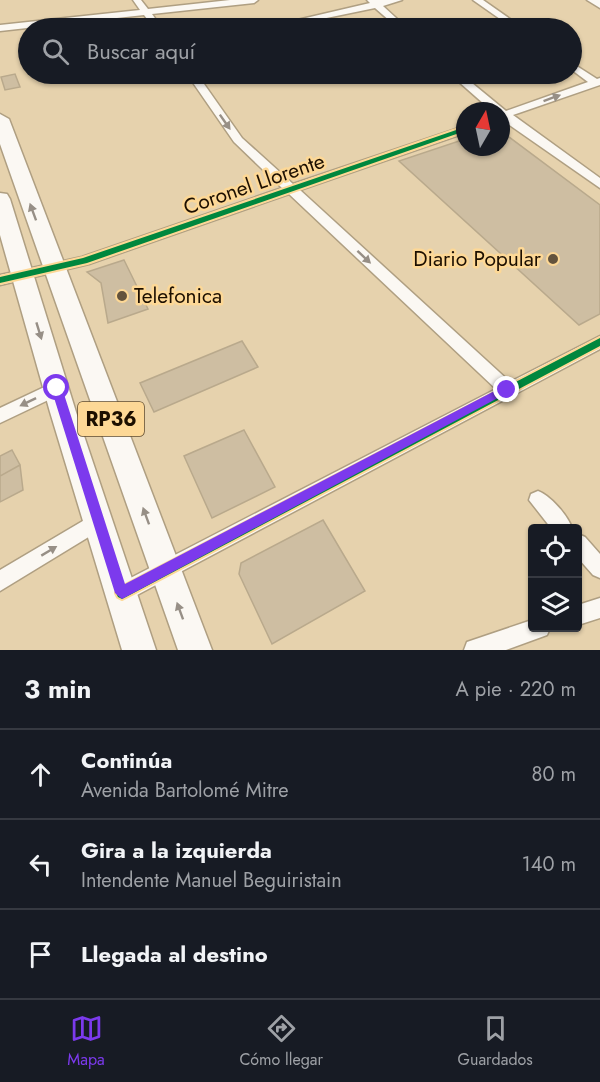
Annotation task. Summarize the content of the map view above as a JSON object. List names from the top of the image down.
{
  "streets": {
    "main road": ["RP36"],
    "street": ["Coronel Llorente"]
  },
  "crossings": [
    ["Coronel Llorente", "RP36"]
  ],
  "places": ["Diario Popular", "Telefonica"],
  "north": "top",
  "page": {
    "search": "Buscar aquí",
    "heading": ["3 min", "A pie · 220 m"],
    "list": [
      ["Continúa", "Avenida Bartolomé Mitre", "80 m"],
      ["Gira a la izquierda", "Intendente Manuel Beguiristain", "140 m"],
      "Llegada al destino"
    ],
    "nav": ["Mapa", "Cómo llegar", "Guardados"]
  }
}
